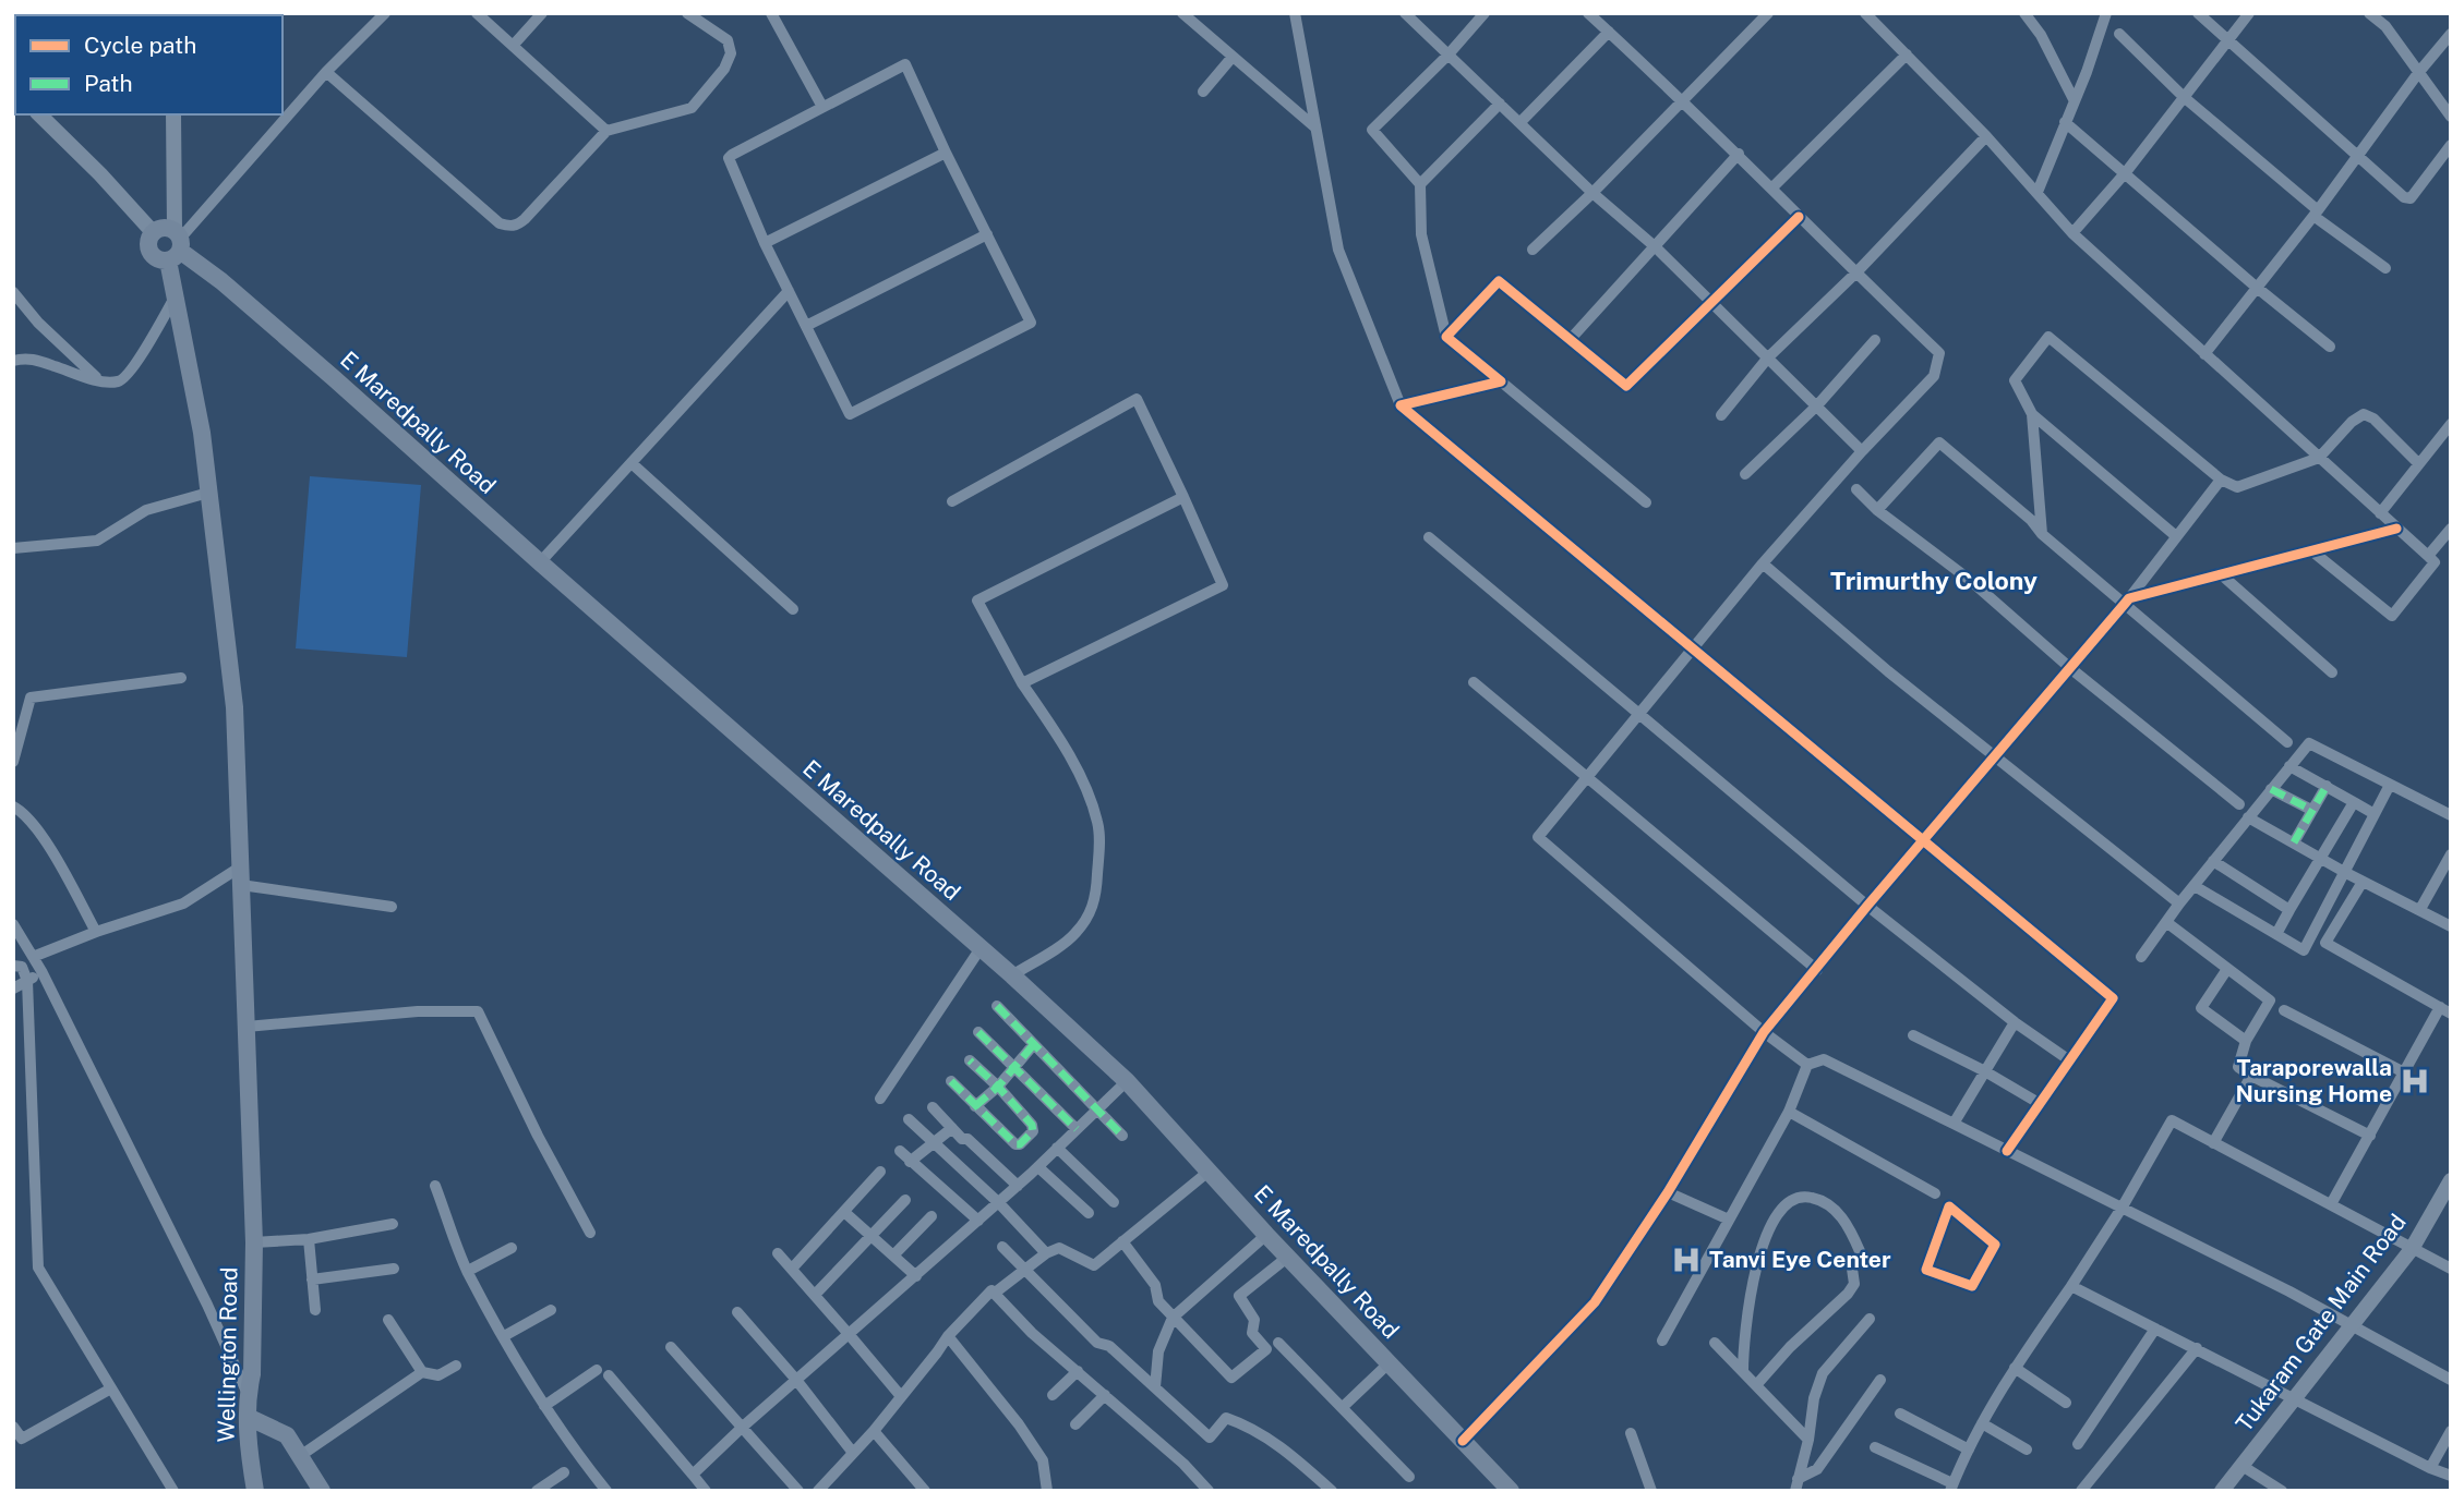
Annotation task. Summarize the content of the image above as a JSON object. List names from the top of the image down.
{
  "streets": {
    "main road": ["E Maredpally Road", "Wellington Road"],
    "street": ["Tukaram Gate Main Road"]
  },
  "crossings": [
    ["E Maredpally Road", "Wellington Road"]
  ],
  "districts": ["Trimurthy Colony"],
  "places": {
    "hospital": ["Taraporewalla Nursing Home", "Tanvi Eye Center"]
  },
  "legend": ["Cycle path", "Path"]
}
